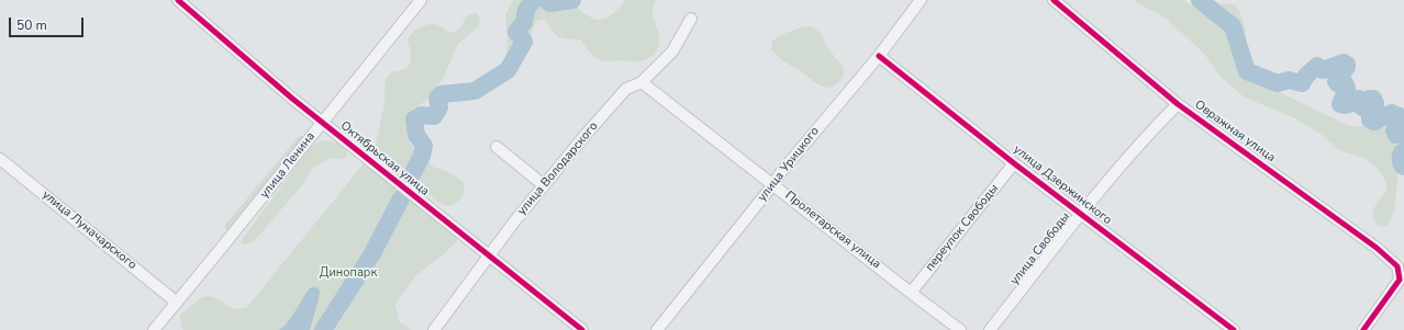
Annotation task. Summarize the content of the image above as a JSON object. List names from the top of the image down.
{
  "streets": {
    "street": [
      "Овражная улица",
      "Октябрьская улица",
      "улица Урицкого",
      "улица Ленина",
      "улица Володарского",
      "улица Дзержинского",
      "переулок Свободы",
      "улица Луначарского",
      "Пролетарская улица",
      "улица Свободы"
    ]
  },
  "crossings": [
    ["Овражная улица", "улица Свободы"],
    ["Октябрьская улица", "улица Ленина"],
    ["Октябрьская улица", "улица Володарского"],
    ["улица Урицкого", "улица Дзержинского"],
    ["улица Урицкого", "Пролетарская улица"],
    ["улица Ленина", "улица Луначарского"],
    ["улица Володарского", "Пролетарская улица"],
    ["улица Дзержинского", "переулок Свободы"],
    ["улица Дзержинского", "улица Свободы"],
    ["переулок Свободы", "Пролетарская улица"]
  ],
  "parks": ["Динопарк"],
  "scale_bar": "50 m"
}
